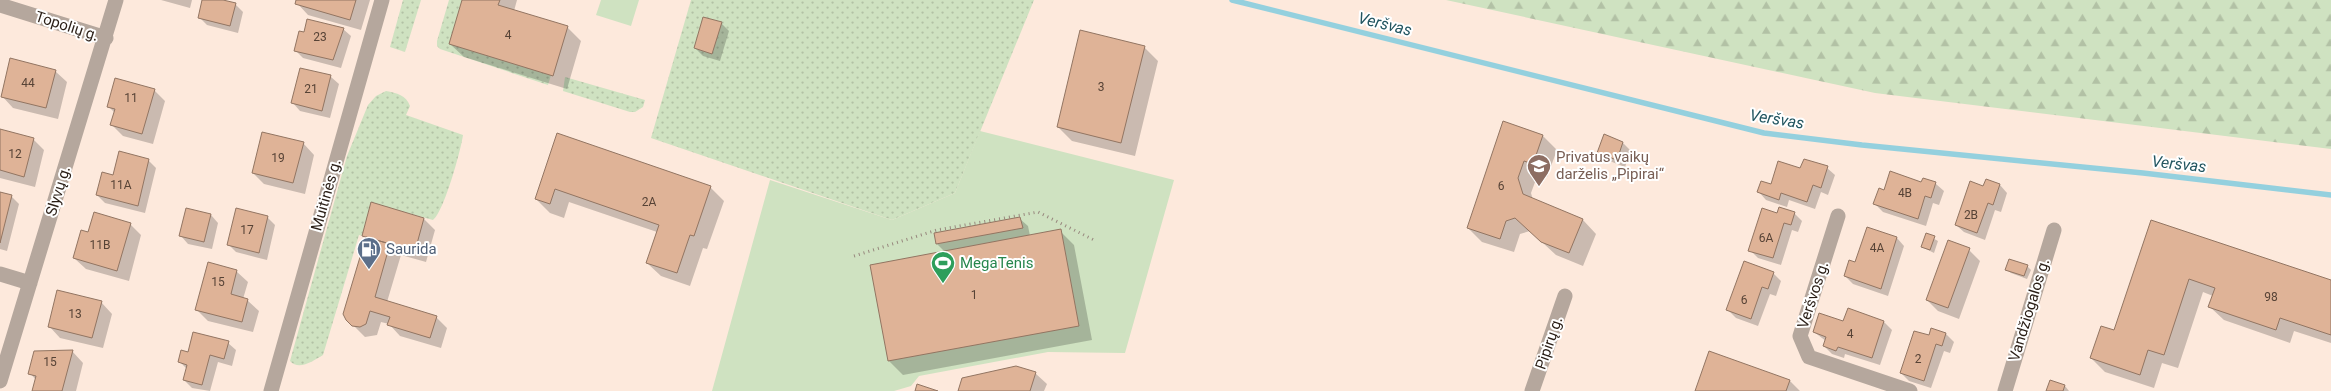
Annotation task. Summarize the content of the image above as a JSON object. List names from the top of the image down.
{
  "streets": {
    "street": [
      "Topolių g.",
      "Slyvų g.",
      "Muitinės g.",
      "Veršvos g.",
      "Vandžiogalos g.",
      "Pipirų g."
    ]
  },
  "crossings": [
    ["Topolių g.", "Slyvų g."]
  ],
  "water": ["Veršvas"],
  "places": {
    "school or university": ["Privatus vaikų darželis „Pipirai“"],
    "fuel station": ["Saurida"],
    "sports": ["MegaTenis"]
  },
  "house_numbers": [
    "4",
    "23",
    "44",
    "3",
    "21",
    "11",
    "12",
    "19",
    "11A",
    "6",
    "4B",
    "2A",
    "2B",
    "17",
    "6A",
    "11B",
    "4A",
    "15",
    "1",
    "98",
    "6",
    "13",
    "4",
    "2",
    "15"
  ]
}
